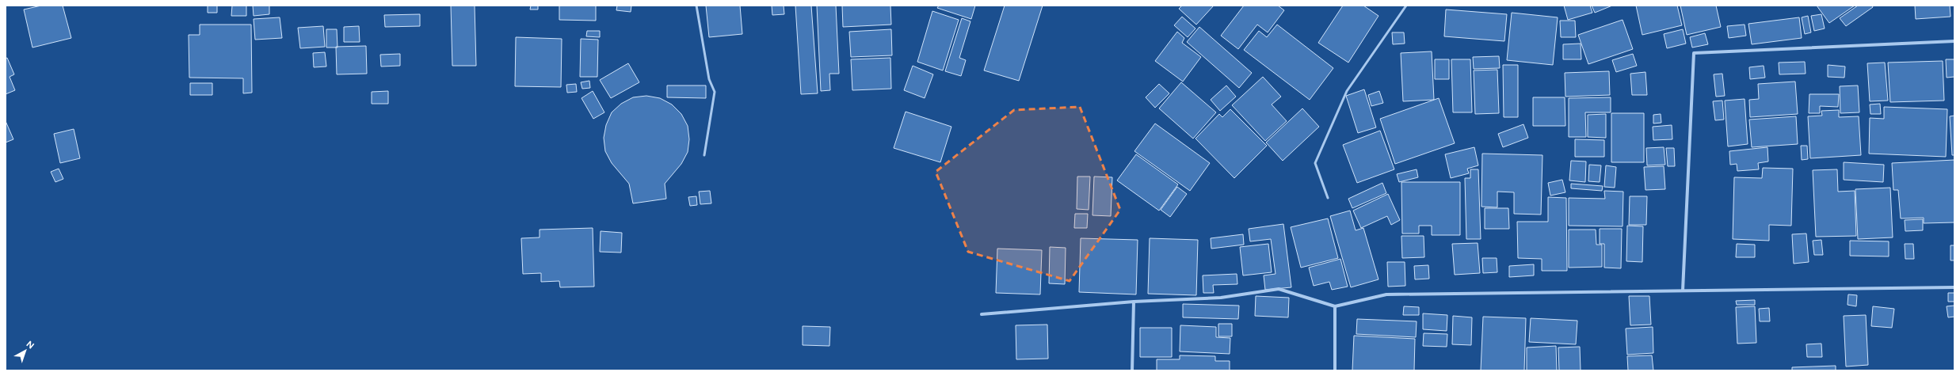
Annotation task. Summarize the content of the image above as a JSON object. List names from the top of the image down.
{
  "north": "top right"
}
